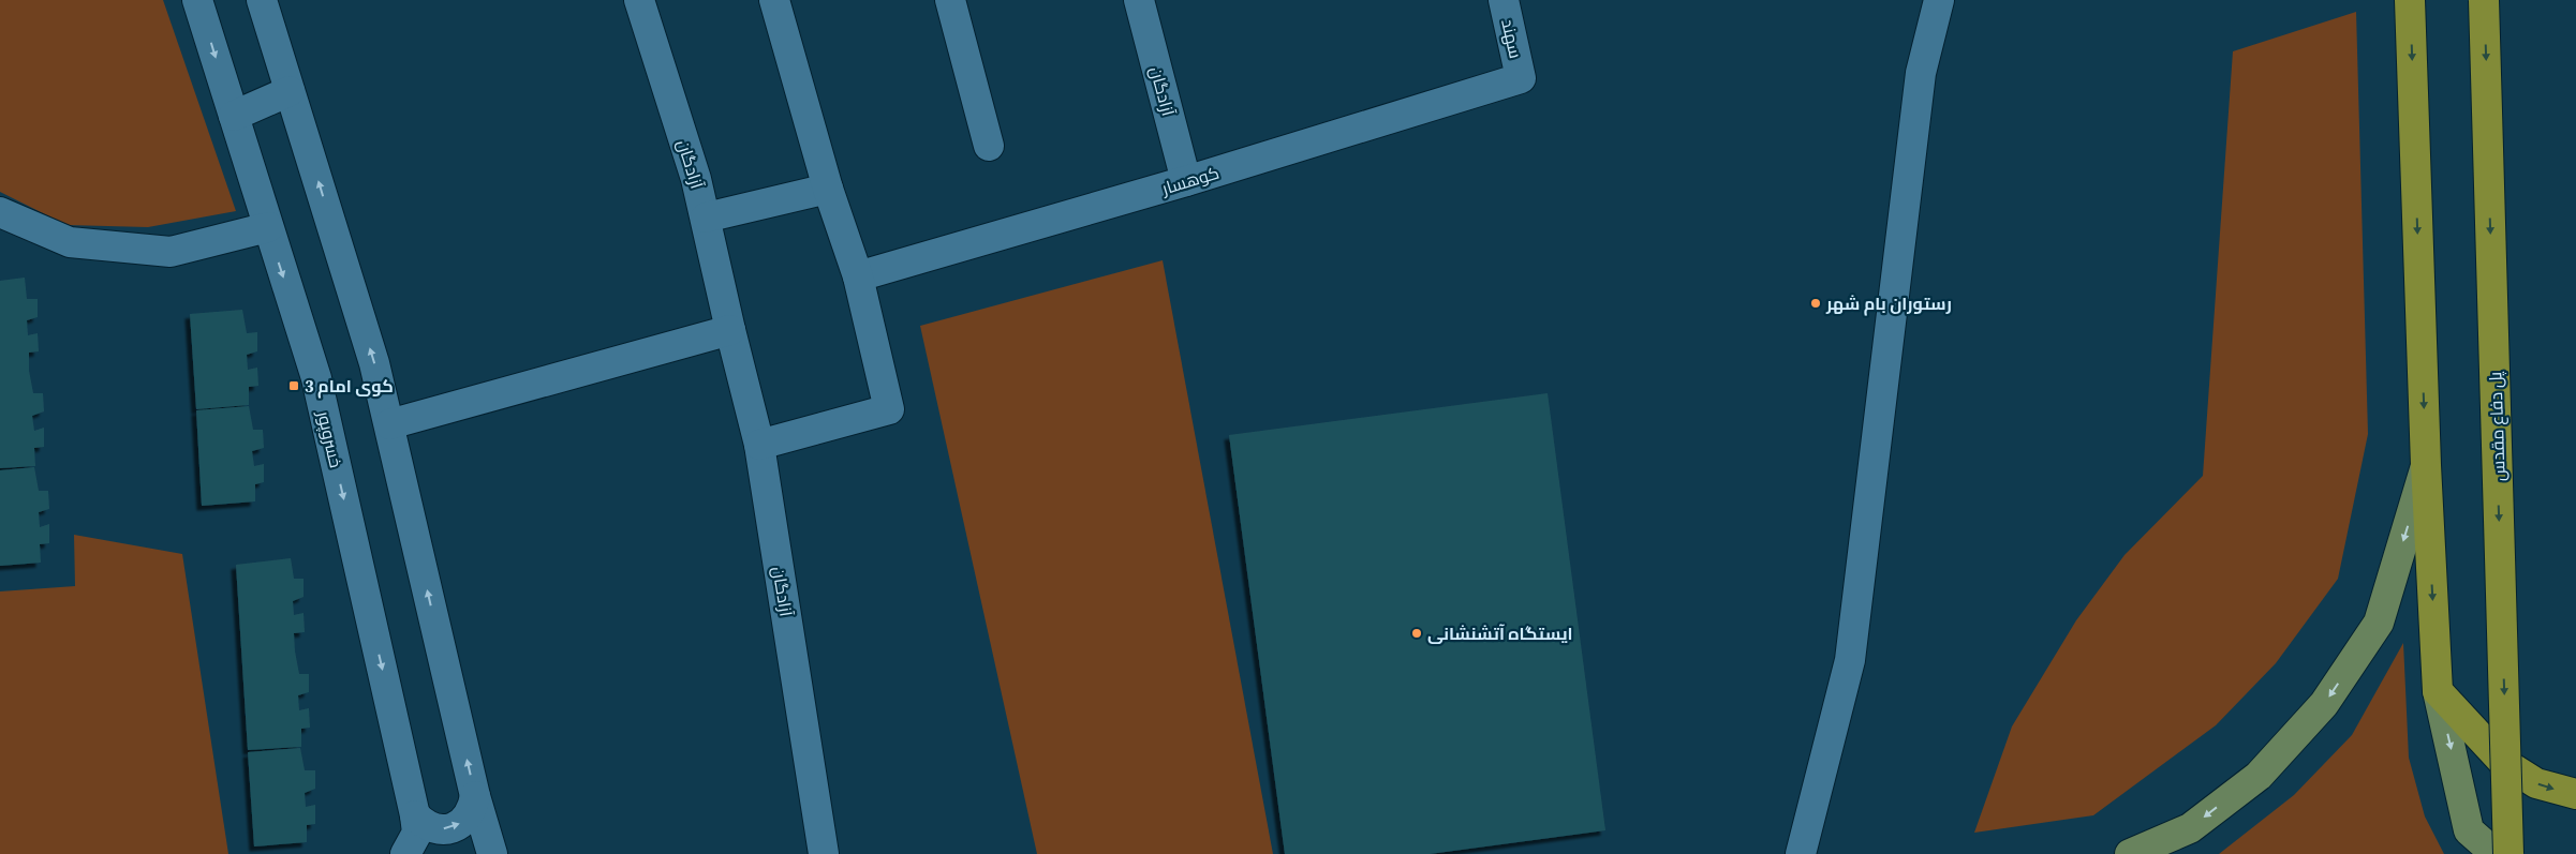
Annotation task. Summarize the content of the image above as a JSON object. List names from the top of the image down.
{
  "streets": {
    "highway": ["پل دفاع مقدس"],
    "street": [
      "سهند",
      "آزادگان",
      "کوهسار",
      "خسروپور"
    ]
  },
  "crossings": [
    ["سهند", "کوهسار"],
    ["آزادگان", "کوهسار"]
  ],
  "places": {
    "other": ["رستوران بام شهر", "ایستگاه آتشنشانی"],
    "transit": ["کوی امام 3"]
  }
}
